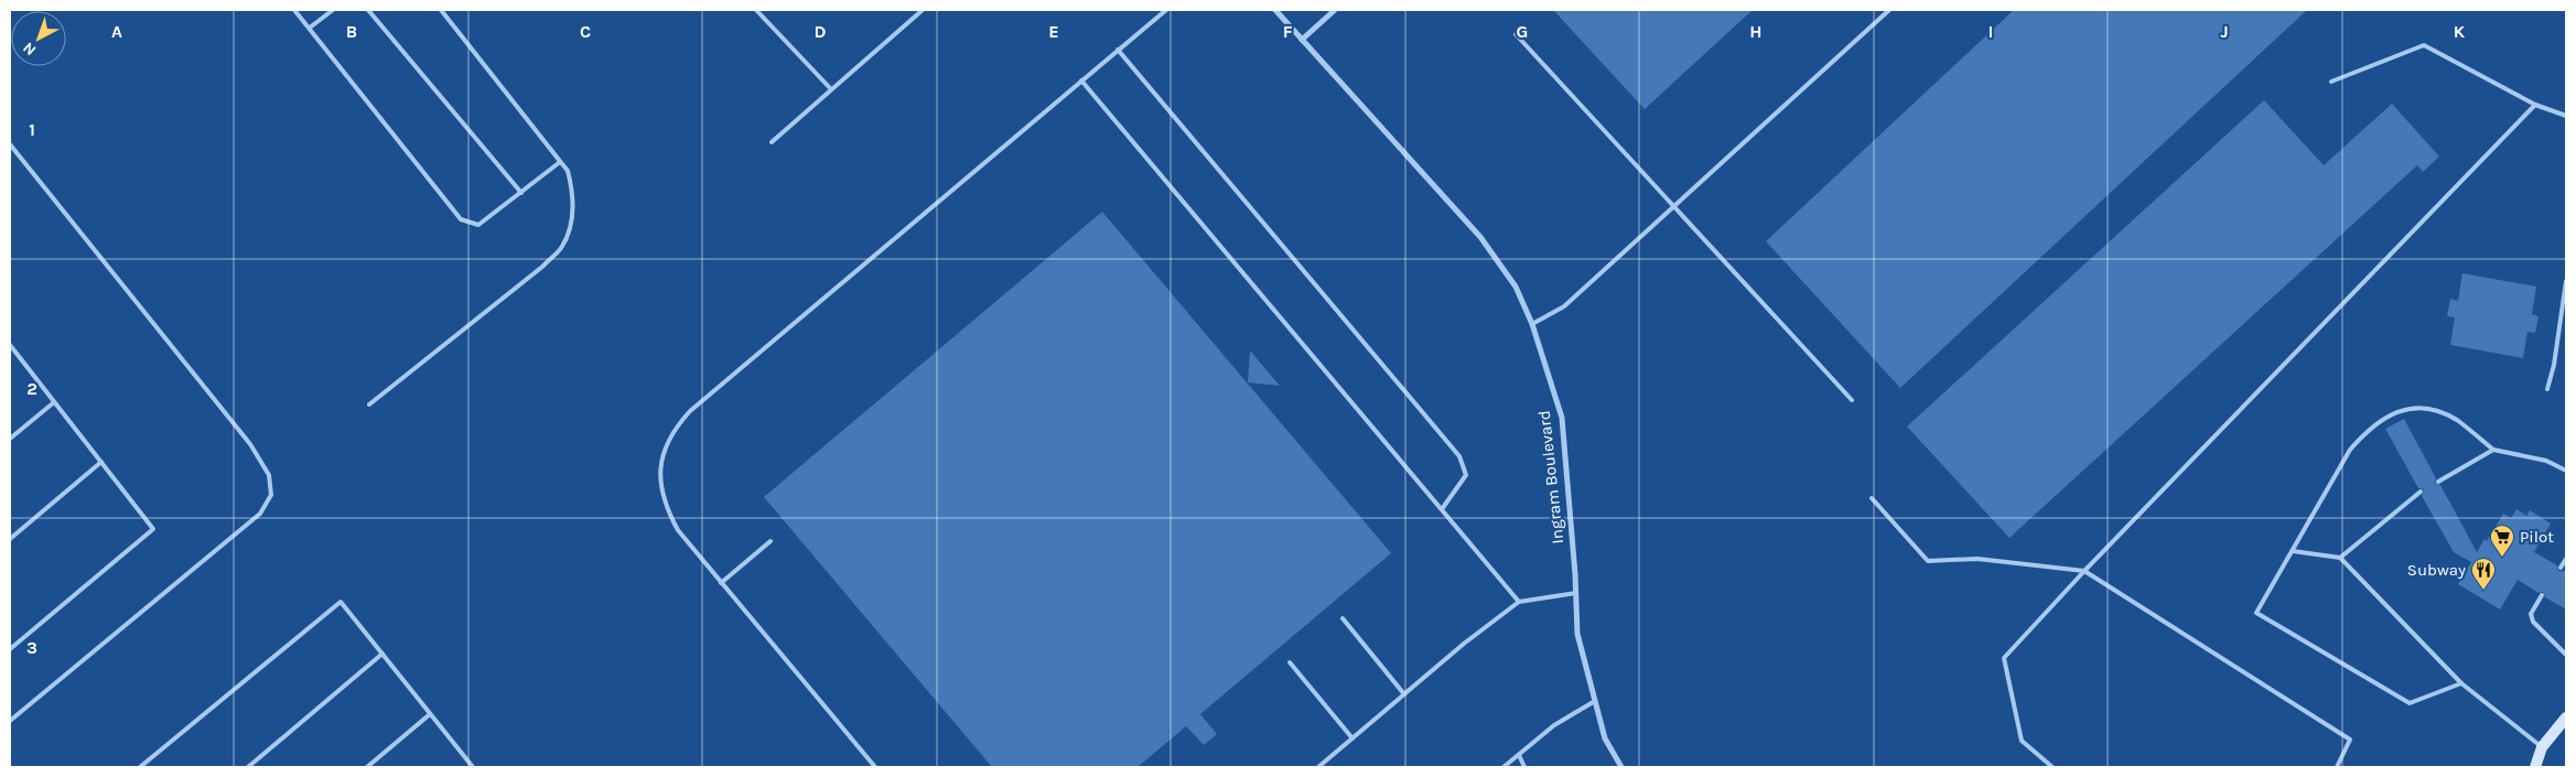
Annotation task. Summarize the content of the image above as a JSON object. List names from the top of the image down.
{
  "streets": {
    "street": ["Ingram Boulevard"]
  },
  "places": {
    "supermarket": ["Pilot"],
    "restaurant": ["Subway"]
  },
  "north": "bottom left",
  "grid": {
    "columns": [
      "A",
      "B",
      "C",
      "D",
      "E",
      "F",
      "G",
      "H",
      "I",
      "J",
      "K"
    ],
    "rows": ["1", "2", "3"]
  }
}
